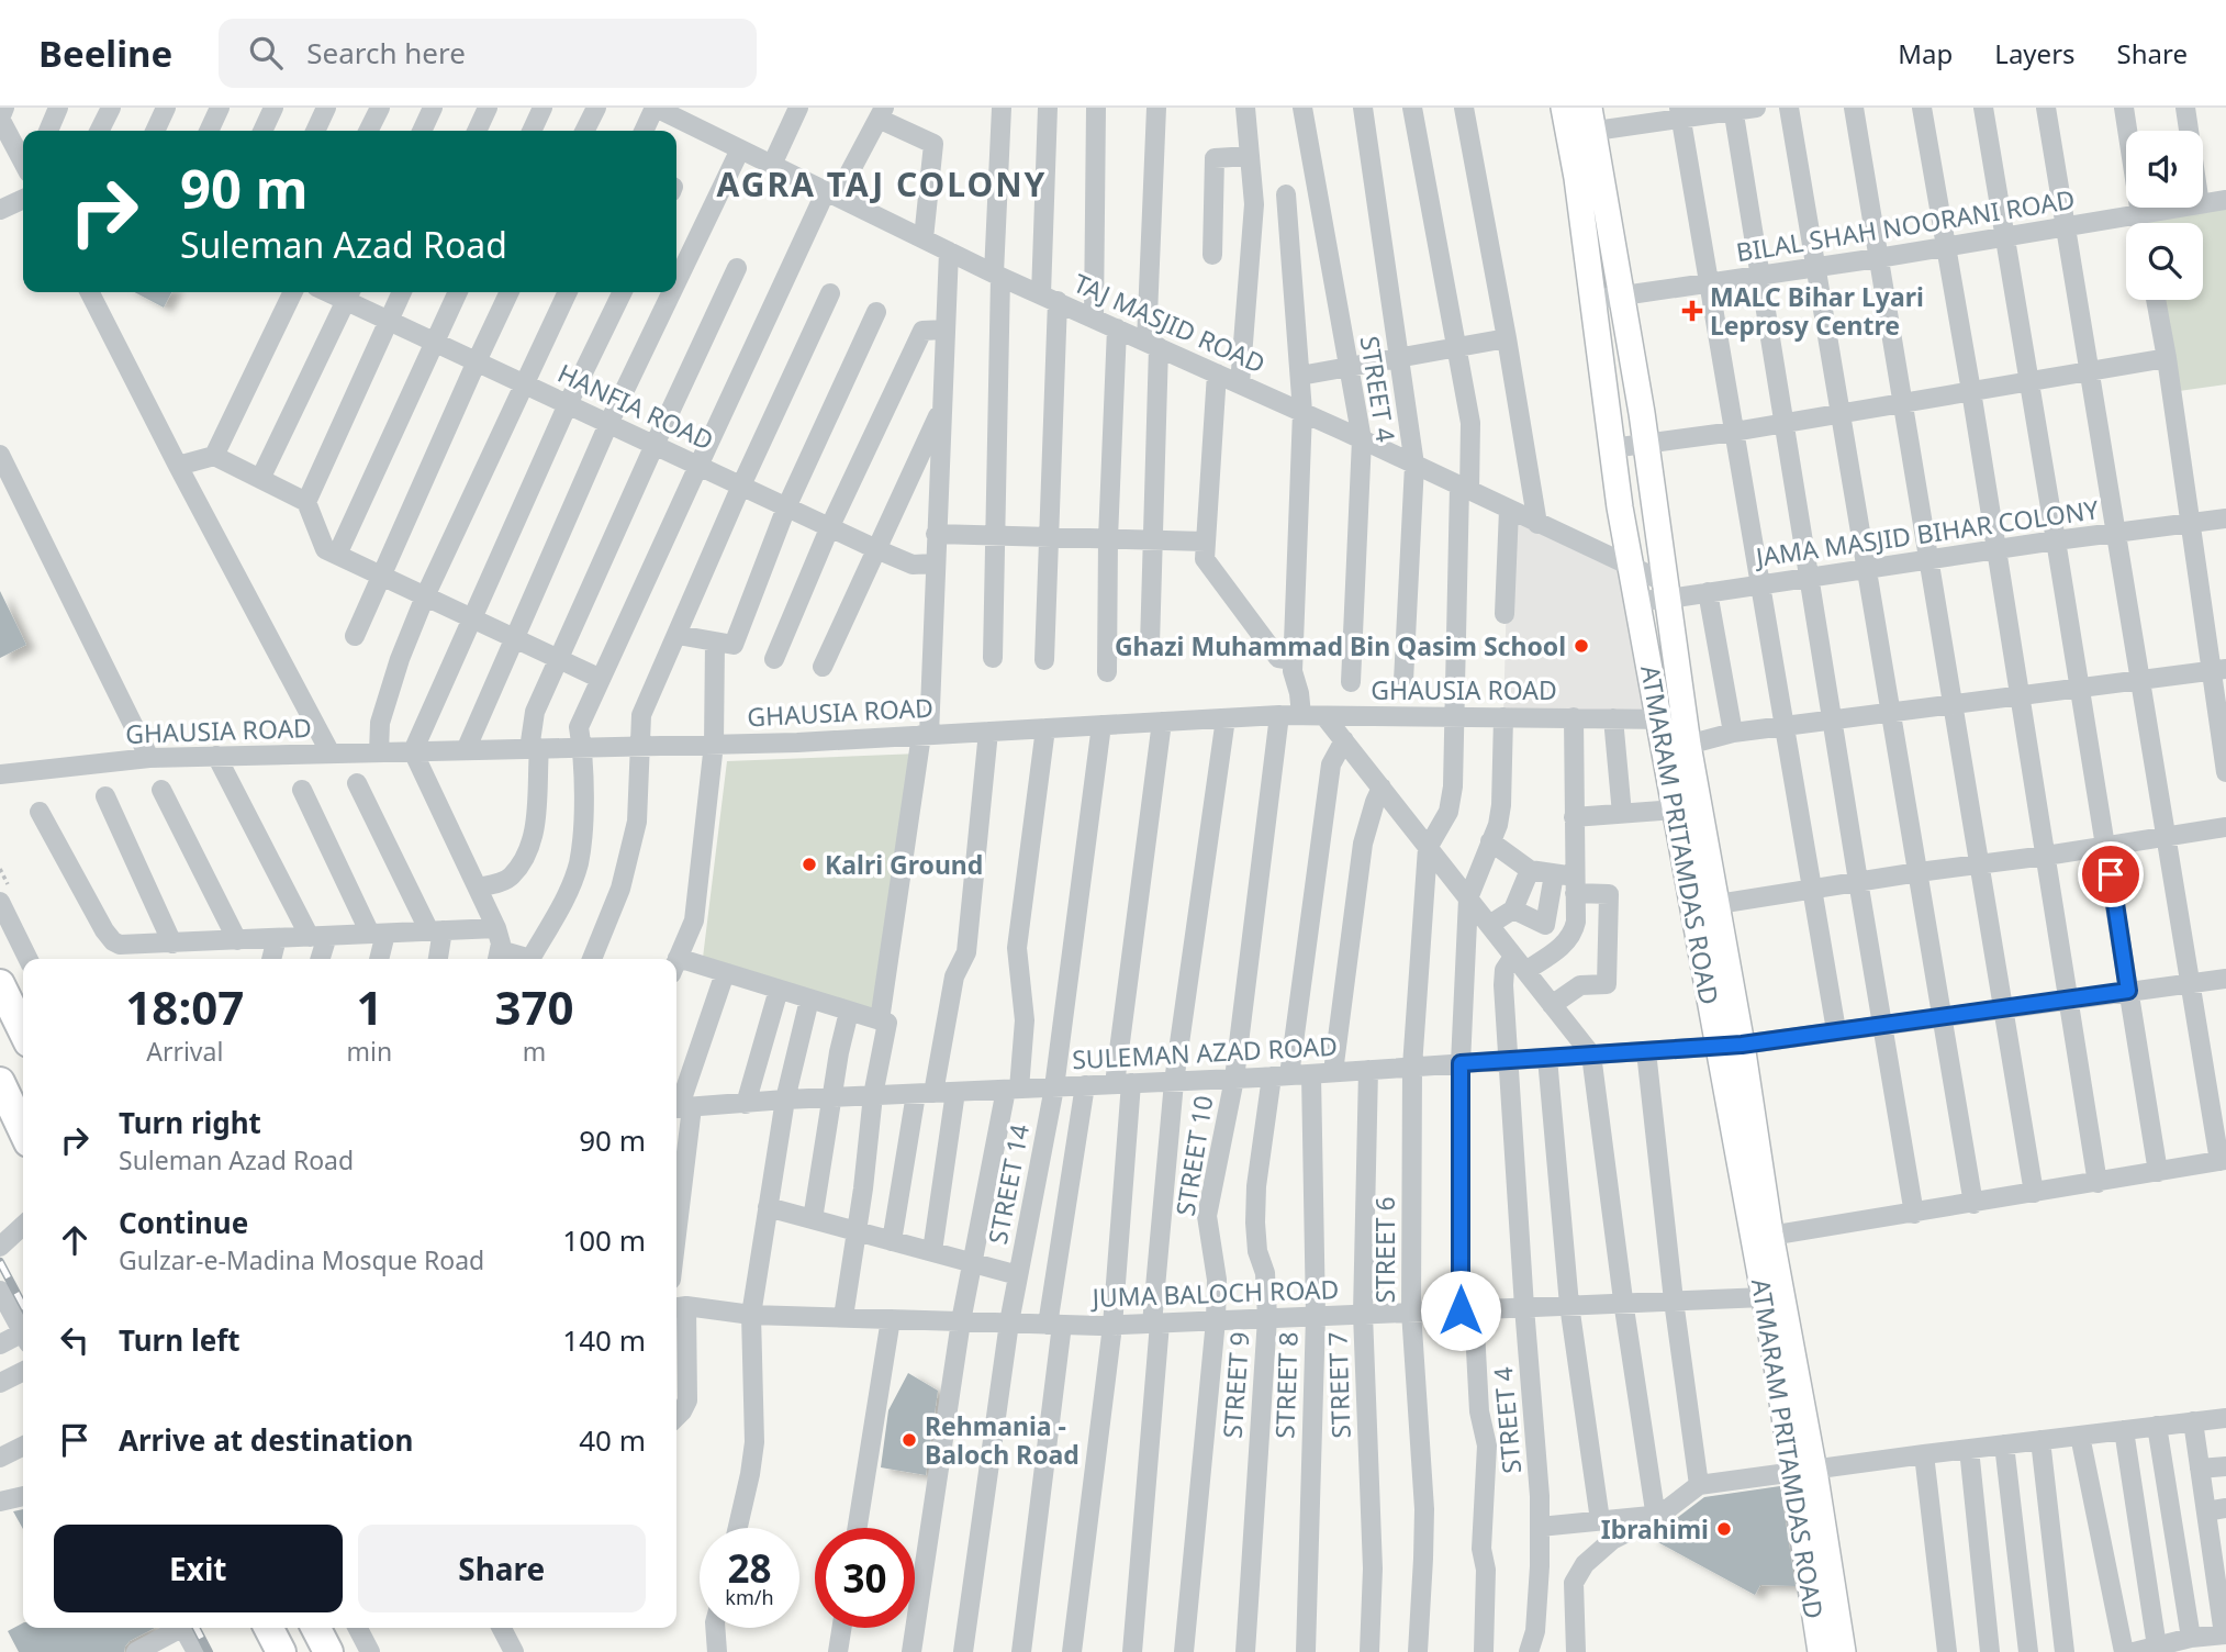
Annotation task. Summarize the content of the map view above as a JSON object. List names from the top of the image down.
{
  "streets": {
    "main road": ["ATMARAM PRITAMDAS ROAD"],
    "street": [
      "BILAL SHAH NOORANI ROAD",
      "TAJ MASJID ROAD",
      "STREET 4",
      "HANFIA ROAD",
      "JAMA MASJID BIHAR COLONY",
      "GHAUSIA ROAD",
      "SULEMAN AZAD ROAD",
      "STREET 10",
      "STREET 14",
      "STREET 6",
      "JUMA BALOCH ROAD",
      "STREET 9",
      "STREET 8",
      "STREET 7"
    ]
  },
  "crossings": [
    ["BILAL SHAH NOORANI ROAD", "ATMARAM PRITAMDAS ROAD"],
    ["TAJ MASJID ROAD", "STREET 4"],
    ["TAJ MASJID ROAD", "JAMA MASJID BIHAR COLONY"],
    ["TAJ MASJID ROAD", "ATMARAM PRITAMDAS ROAD"],
    ["STREET 4", "SULEMAN AZAD ROAD"],
    ["STREET 4", "JUMA BALOCH ROAD"],
    ["JAMA MASJID BIHAR COLONY", "ATMARAM PRITAMDAS ROAD"],
    ["GHAUSIA ROAD", "ATMARAM PRITAMDAS ROAD"],
    ["GHAUSIA ROAD", "STREET 10"],
    ["GHAUSIA ROAD", "STREET 14"],
    ["ATMARAM PRITAMDAS ROAD", "SULEMAN AZAD ROAD"],
    ["ATMARAM PRITAMDAS ROAD", "JUMA BALOCH ROAD"],
    ["SULEMAN AZAD ROAD", "STREET 10"],
    ["SULEMAN AZAD ROAD", "STREET 14"],
    ["SULEMAN AZAD ROAD", "STREET 6"],
    ["SULEMAN AZAD ROAD", "STREET 9"],
    ["SULEMAN AZAD ROAD", "STREET 8"],
    ["SULEMAN AZAD ROAD", "STREET 7"],
    ["STREET 10", "JUMA BALOCH ROAD"],
    ["STREET 14", "JUMA BALOCH ROAD"],
    ["STREET 6", "JUMA BALOCH ROAD"],
    ["JUMA BALOCH ROAD", "STREET 9"],
    ["JUMA BALOCH ROAD", "STREET 8"],
    ["JUMA BALOCH ROAD", "STREET 7"]
  ],
  "districts": ["AGRA TAJ COLONY"],
  "places": {
    "health": ["MALC Bihar Lyari Leprosy Centre"],
    "other": [
      "Ghazi Muhammad Bin Qasim School",
      "Kalri Ground",
      "Rehmania - Baloch Road",
      "Ibrahimi"
    ]
  },
  "page": {
    "header": "Beeline",
    "search": "Search here",
    "nav": ["Map", "Layers", "Share"],
    "turn": ["90 m", "Suleman Azad Road"],
    "eta": [
      "18:07",
      "Arrival",
      "1",
      "min",
      "370",
      "m"
    ],
    "list": [
      {
        "name": "Turn right",
        "note": "Suleman Azad Road",
        "value": "90 m"
      },
      {
        "name": "Continue",
        "note": "Gulzar-e-Madina Mosque Road",
        "value": "100 m"
      },
      {
        "name": "Turn left",
        "value": "140 m"
      },
      {
        "name": "Arrive at destination",
        "value": "40 m"
      }
    ],
    "buttons": ["Exit", "Share"],
    "speed": "28 km/h",
    "limit": "30"
  }
}
